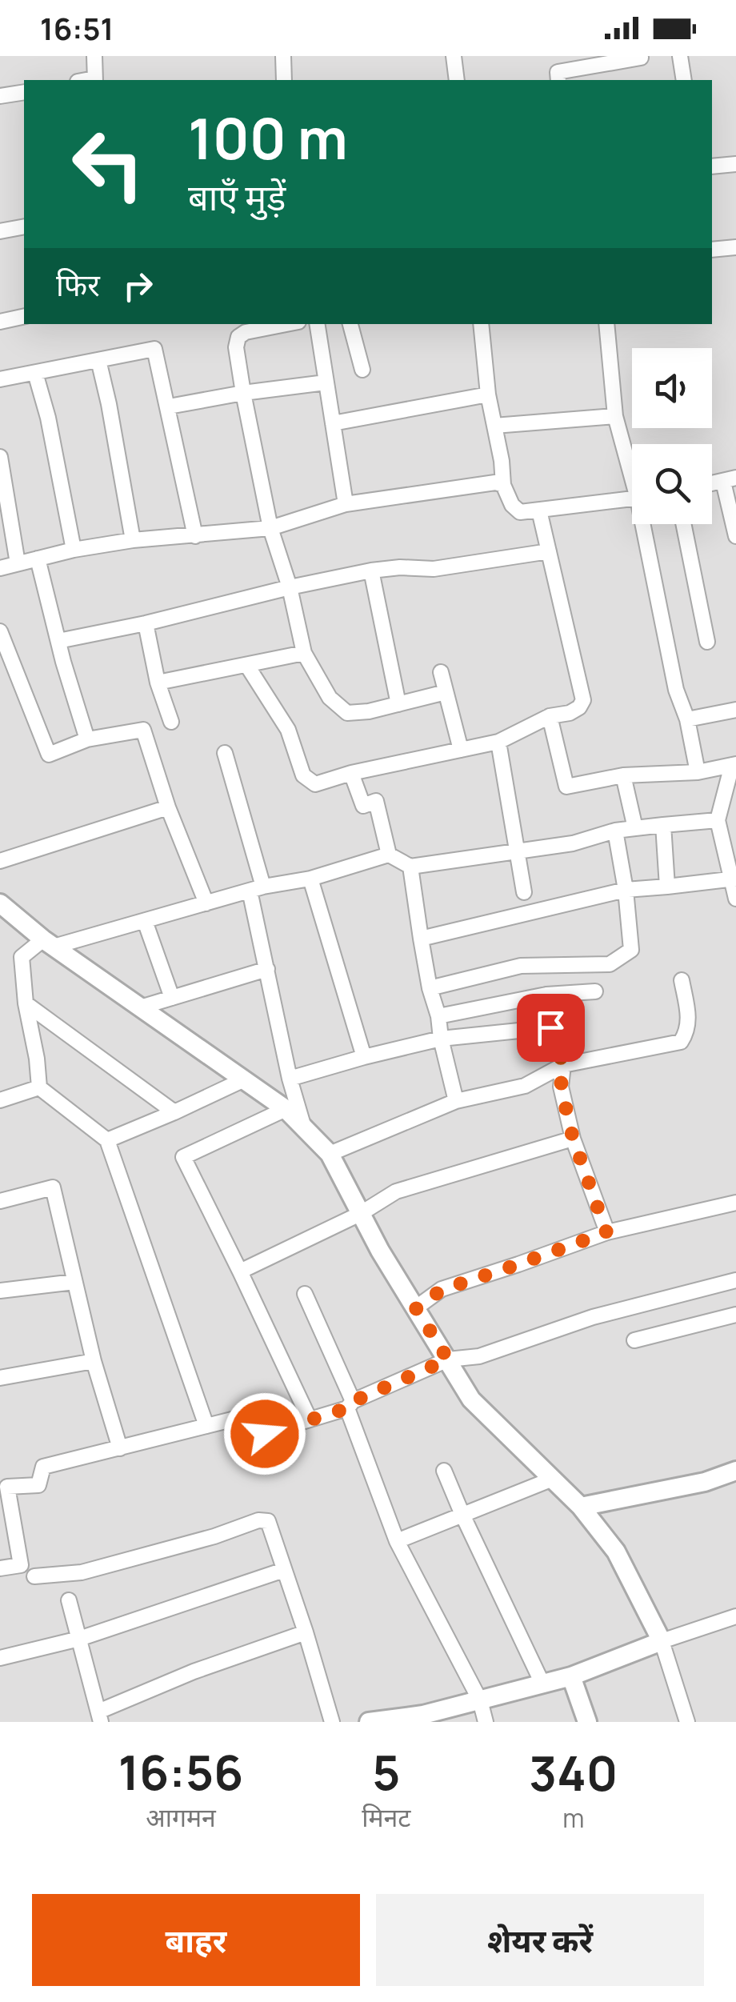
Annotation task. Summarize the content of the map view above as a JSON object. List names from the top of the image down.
{
  "page": {
    "status": "16:51",
    "turn": ["100 m", "बाएँ मुड़ें"],
    "then": "फिर",
    "eta": [
      "16:56",
      "आगमन",
      "5",
      "मिनट",
      "340",
      "m"
    ],
    "buttons": ["बाहर", "शेयर करें"]
  }
}
